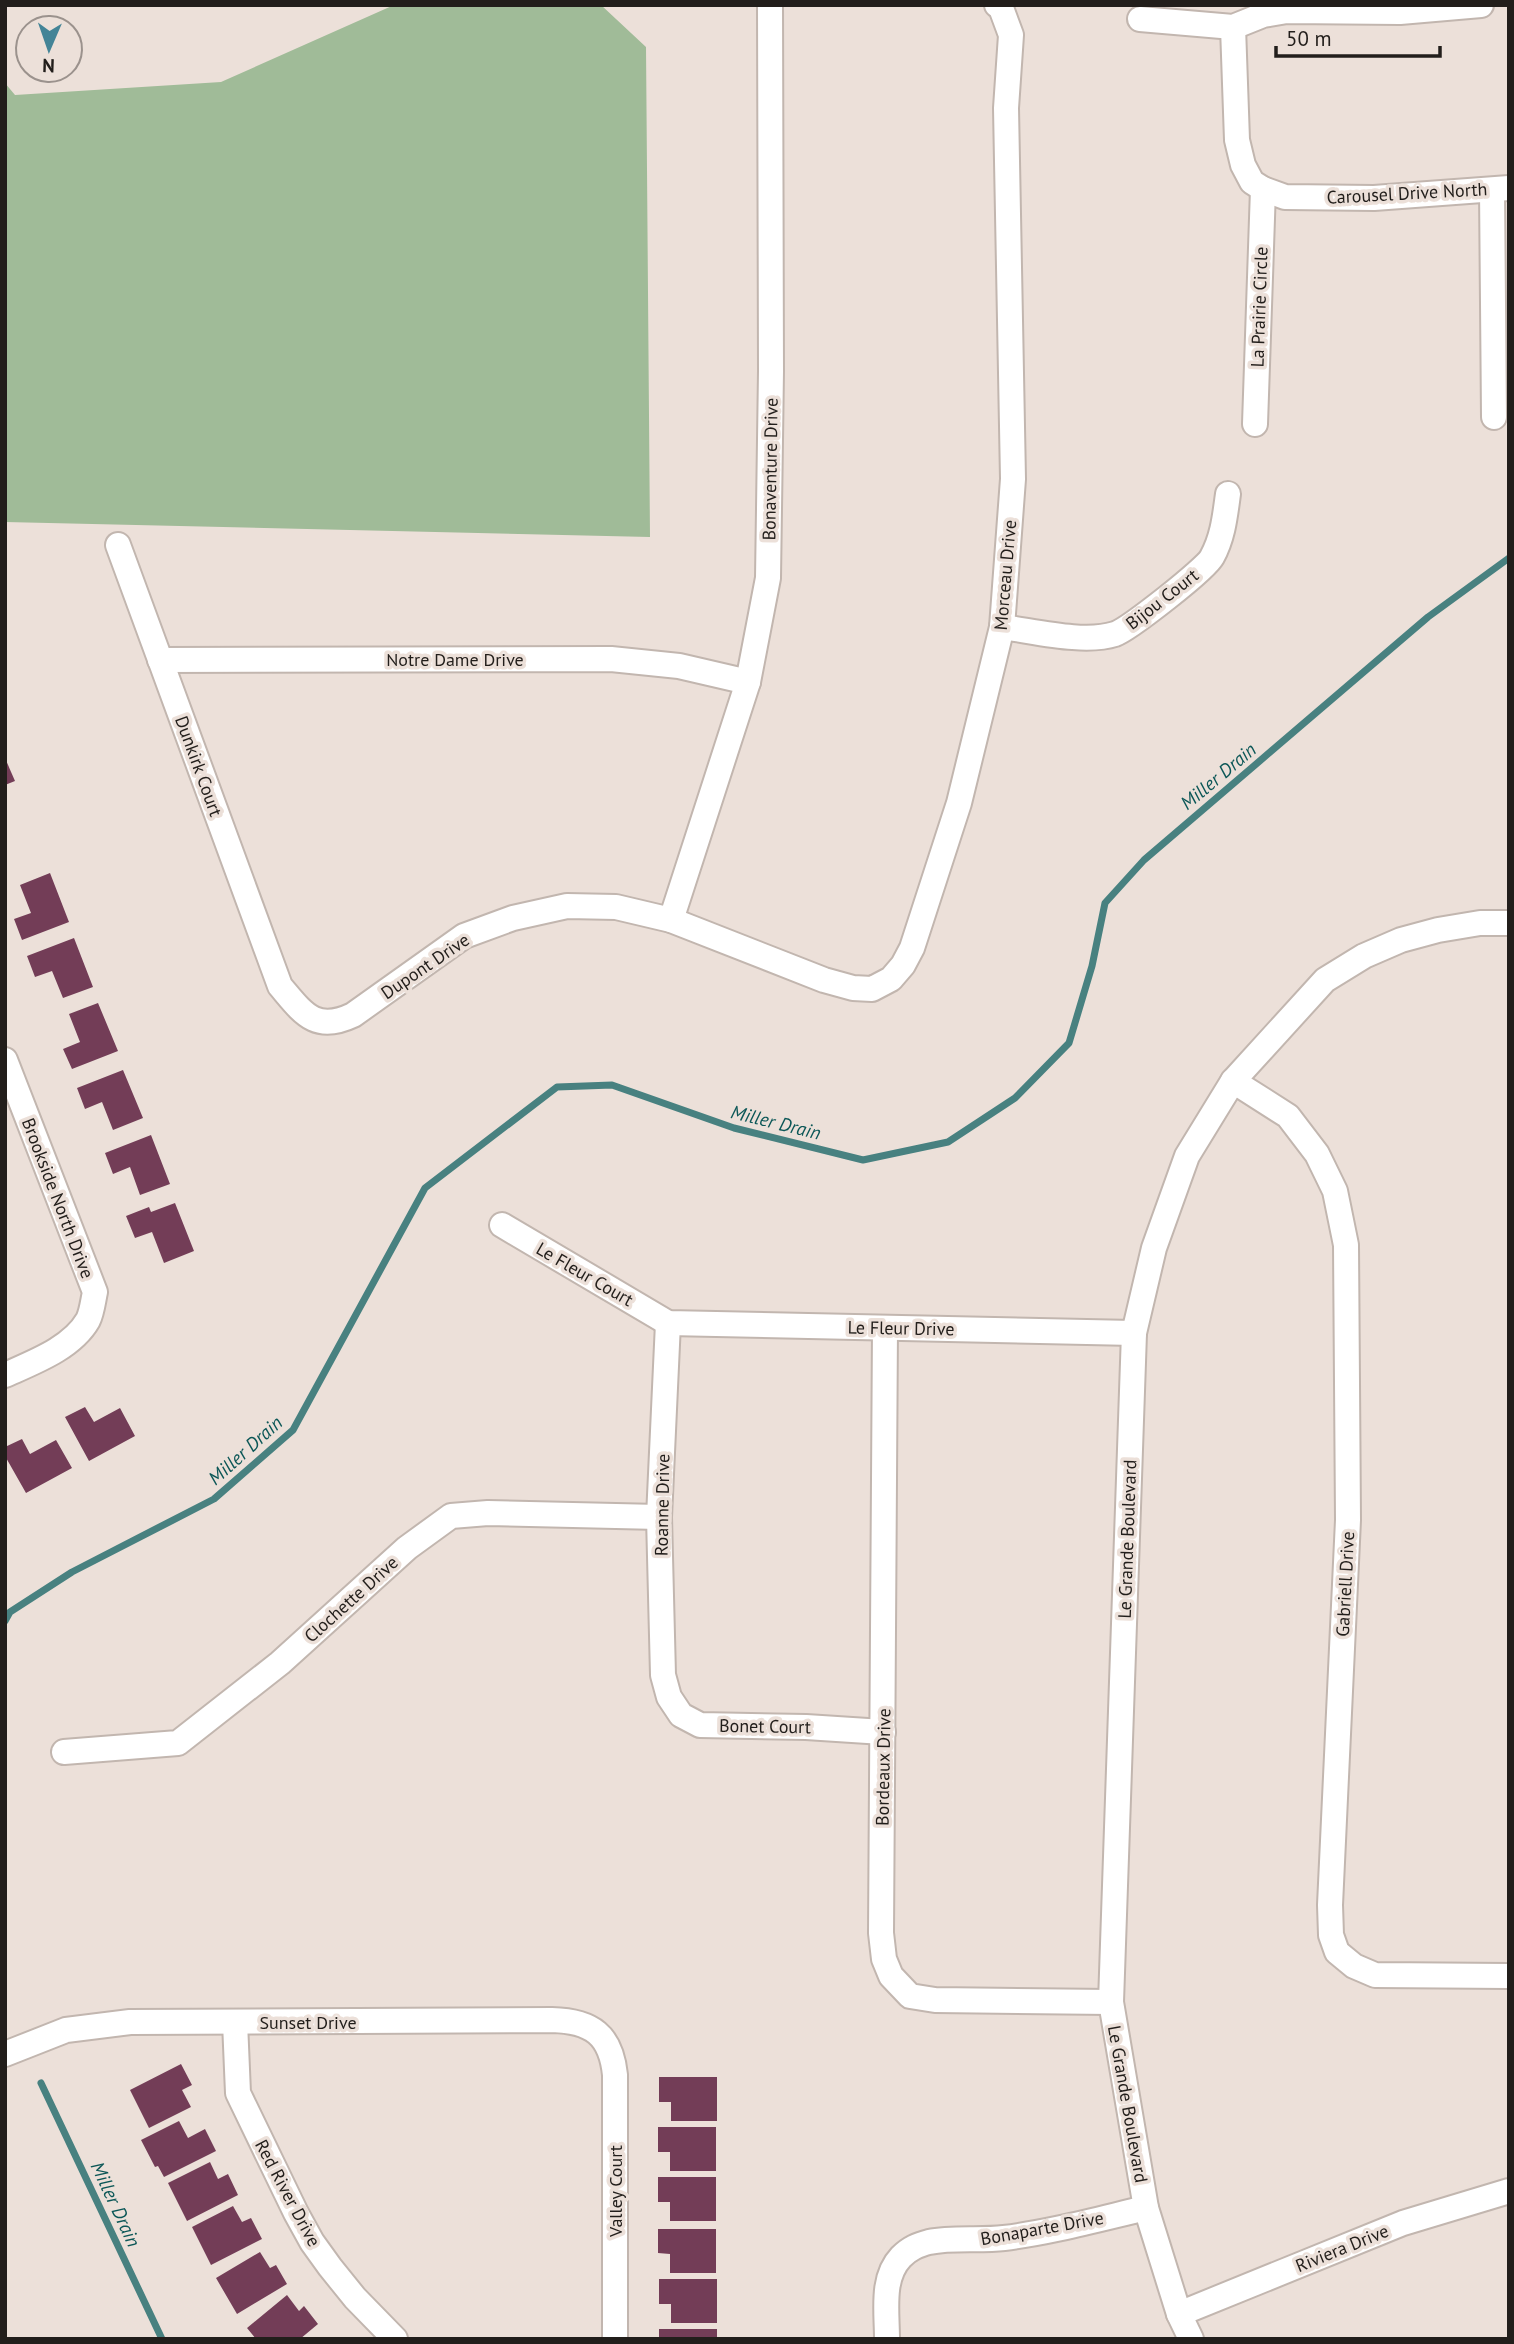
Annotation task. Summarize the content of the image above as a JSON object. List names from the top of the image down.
{
  "streets": {
    "street": [
      "Carousel Drive North",
      "La Prairie Circle",
      "Bonaventure Drive",
      "Morceau Drive",
      "Bijou Court",
      "Notre Dame Drive",
      "Dunkirk Court",
      "Dupont Drive",
      "Brookside North Drive",
      "Le Fleur Court",
      "Le Fleur Drive",
      "Roanne Drive",
      "Le Grande Boulevard",
      "Gabriell Drive",
      "Clochette Drive",
      "Bonet Court",
      "Bordeaux Drive",
      "Sunset Drive",
      "Valley Court",
      "Red River Drive",
      "Bonaparte Drive",
      "Riviera Drive"
    ]
  },
  "crossings": [
    ["Carousel Drive North", "La Prairie Circle"],
    ["Bonaventure Drive", "Morceau Drive"],
    ["Bonaventure Drive", "Notre Dame Drive"],
    ["Bonaventure Drive", "Dupont Drive"],
    ["Morceau Drive", "Bijou Court"],
    ["Morceau Drive", "Dupont Drive"],
    ["Notre Dame Drive", "Dunkirk Court"],
    ["Dunkirk Court", "Dupont Drive"],
    ["Le Fleur Court", "Le Fleur Drive"],
    ["Le Fleur Court", "Roanne Drive"],
    ["Le Fleur Drive", "Roanne Drive"],
    ["Le Fleur Drive", "Le Grande Boulevard"],
    ["Le Fleur Drive", "Bordeaux Drive"],
    ["Roanne Drive", "Clochette Drive"],
    ["Roanne Drive", "Bonet Court"],
    ["Le Grande Boulevard", "Gabriell Drive"],
    ["Le Grande Boulevard", "Bordeaux Drive"],
    ["Le Grande Boulevard", "Bonaparte Drive"],
    ["Le Grande Boulevard", "Riviera Drive"],
    ["Bonet Court", "Bordeaux Drive"],
    ["Sunset Drive", "Valley Court"],
    ["Sunset Drive", "Red River Drive"]
  ],
  "water": ["Miller Drain"],
  "scale_bar": "50 m",
  "north": "bottom"
}
